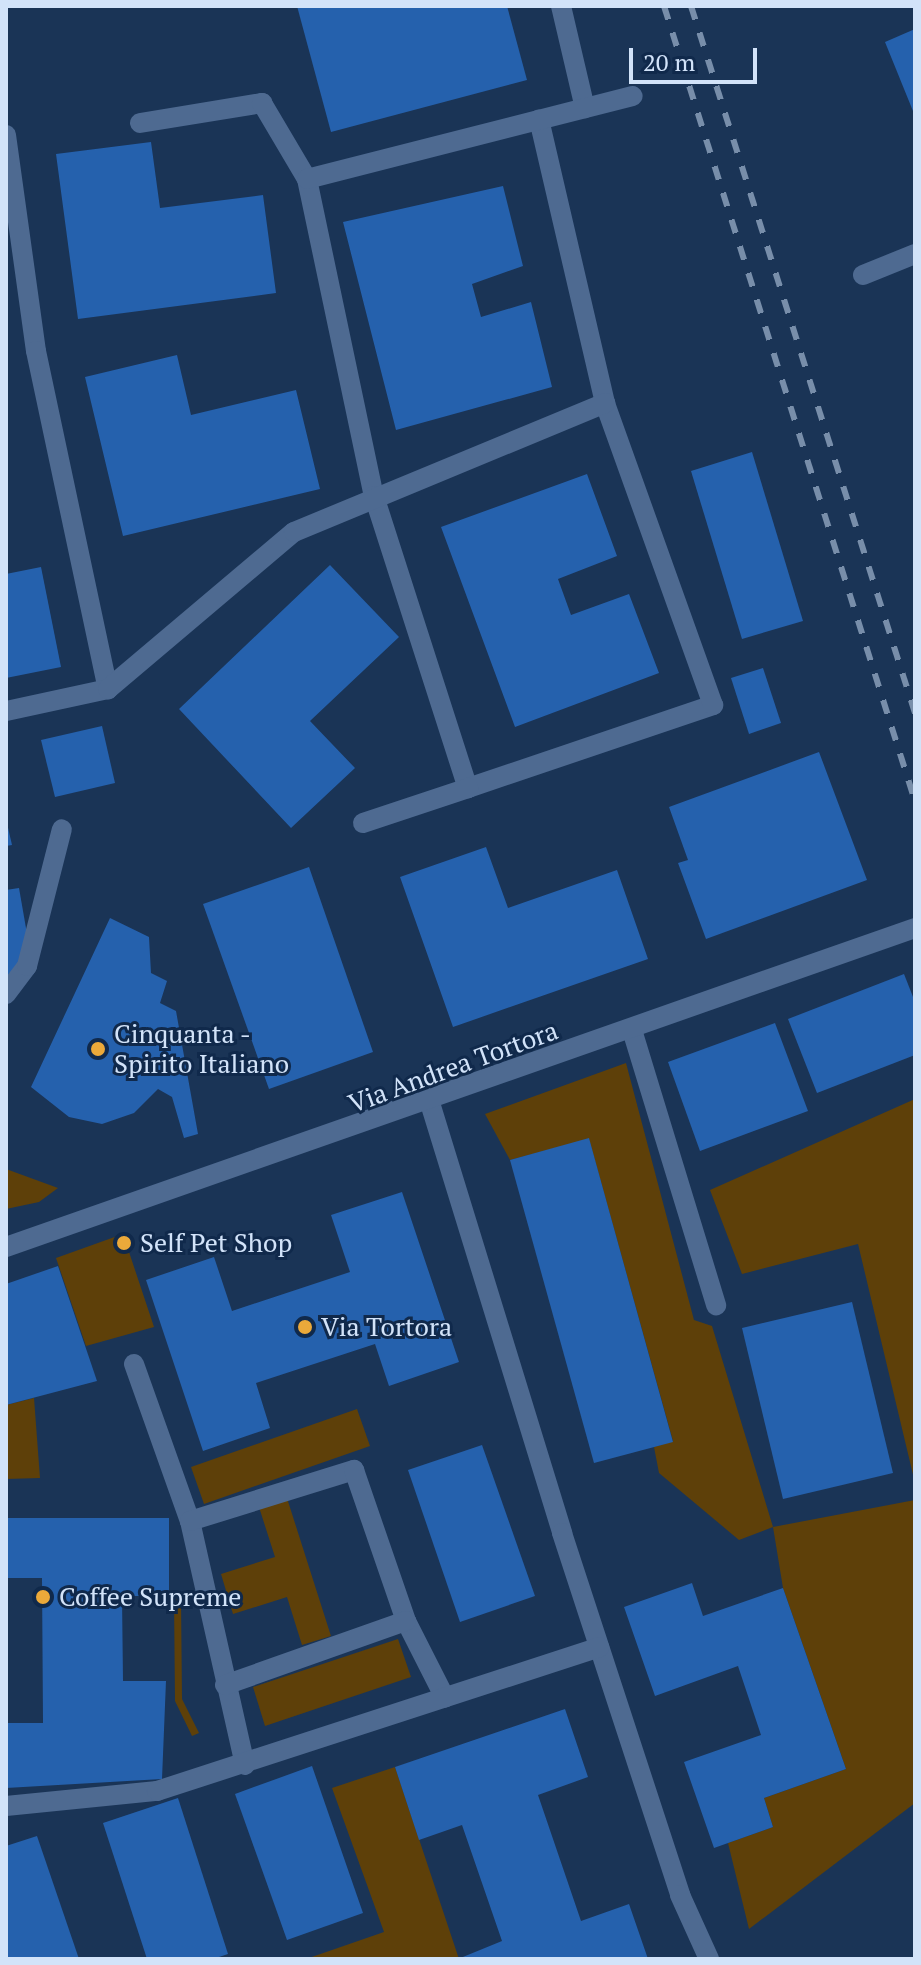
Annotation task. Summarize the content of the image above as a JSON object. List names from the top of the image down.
{
  "streets": {
    "street": ["Via Andrea Tortora"]
  },
  "places": [
    "Cinquanta - Spirito Italiano",
    "Self Pet Shop",
    "Via Tortora",
    "Coffee Supreme"
  ],
  "scale_bar": "20 m"
}
